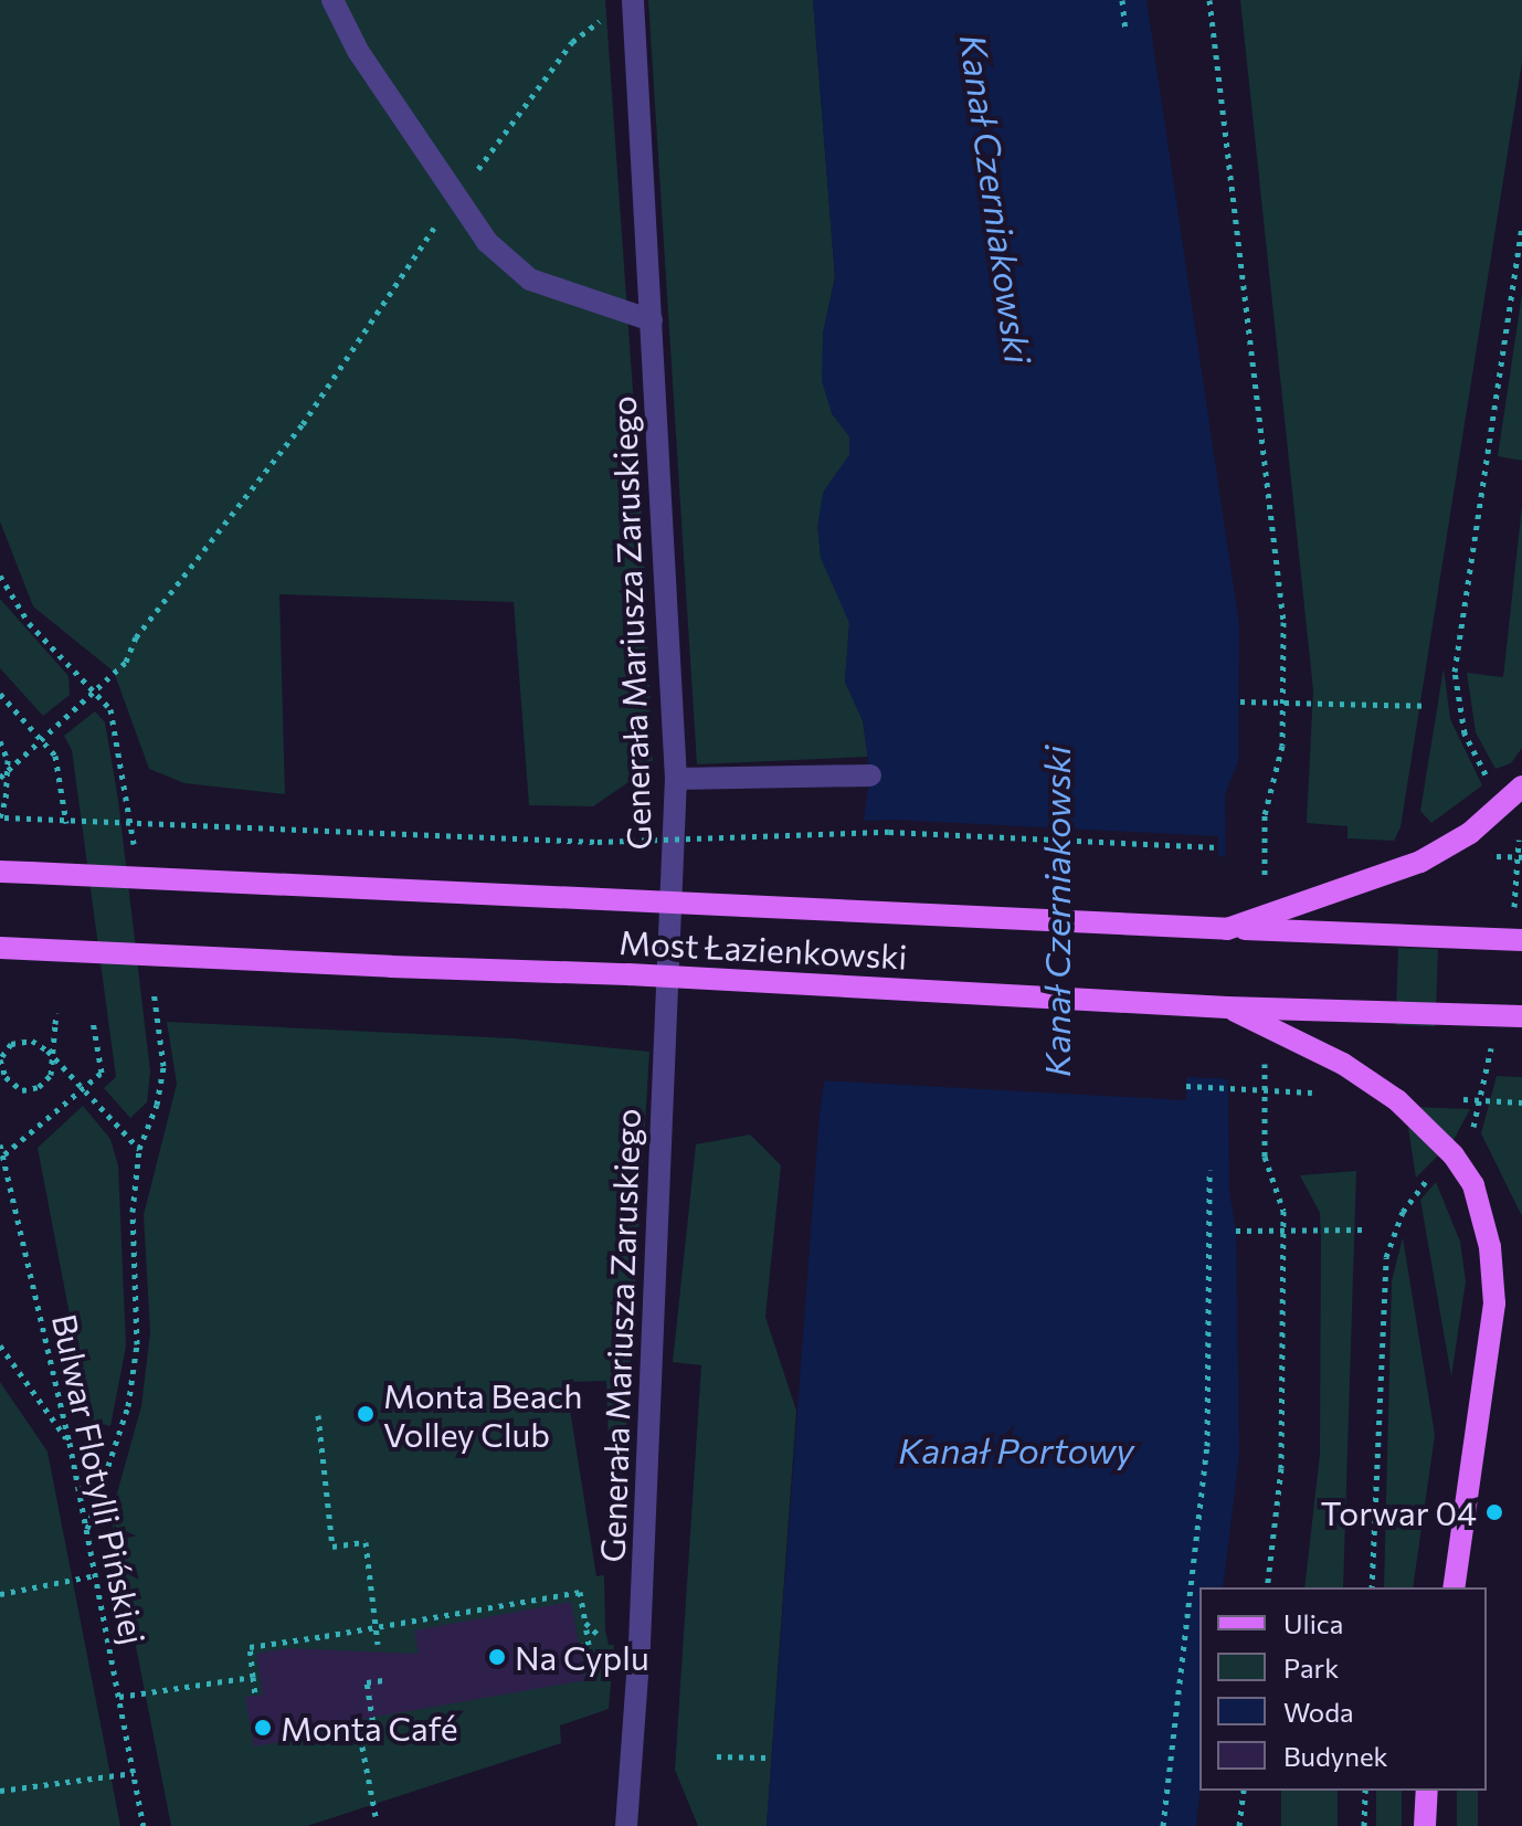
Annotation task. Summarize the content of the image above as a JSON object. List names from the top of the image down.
{
  "streets": {
    "main road": ["Most Łazienkowski"],
    "lane": ["Generała Mariusza Zaruskiego"],
    "path": ["Bulwar Flotylli Pińskiej"]
  },
  "water": ["Kanał Czerniakowski", "Kanał Portowy"],
  "places": [
    "Monta Beach Volley Club",
    "Torwar 04",
    "Na Cyplu",
    "Monta Café"
  ],
  "legend": [
    "Ulica",
    "Park",
    "Woda",
    "Budynek"
  ]
}
